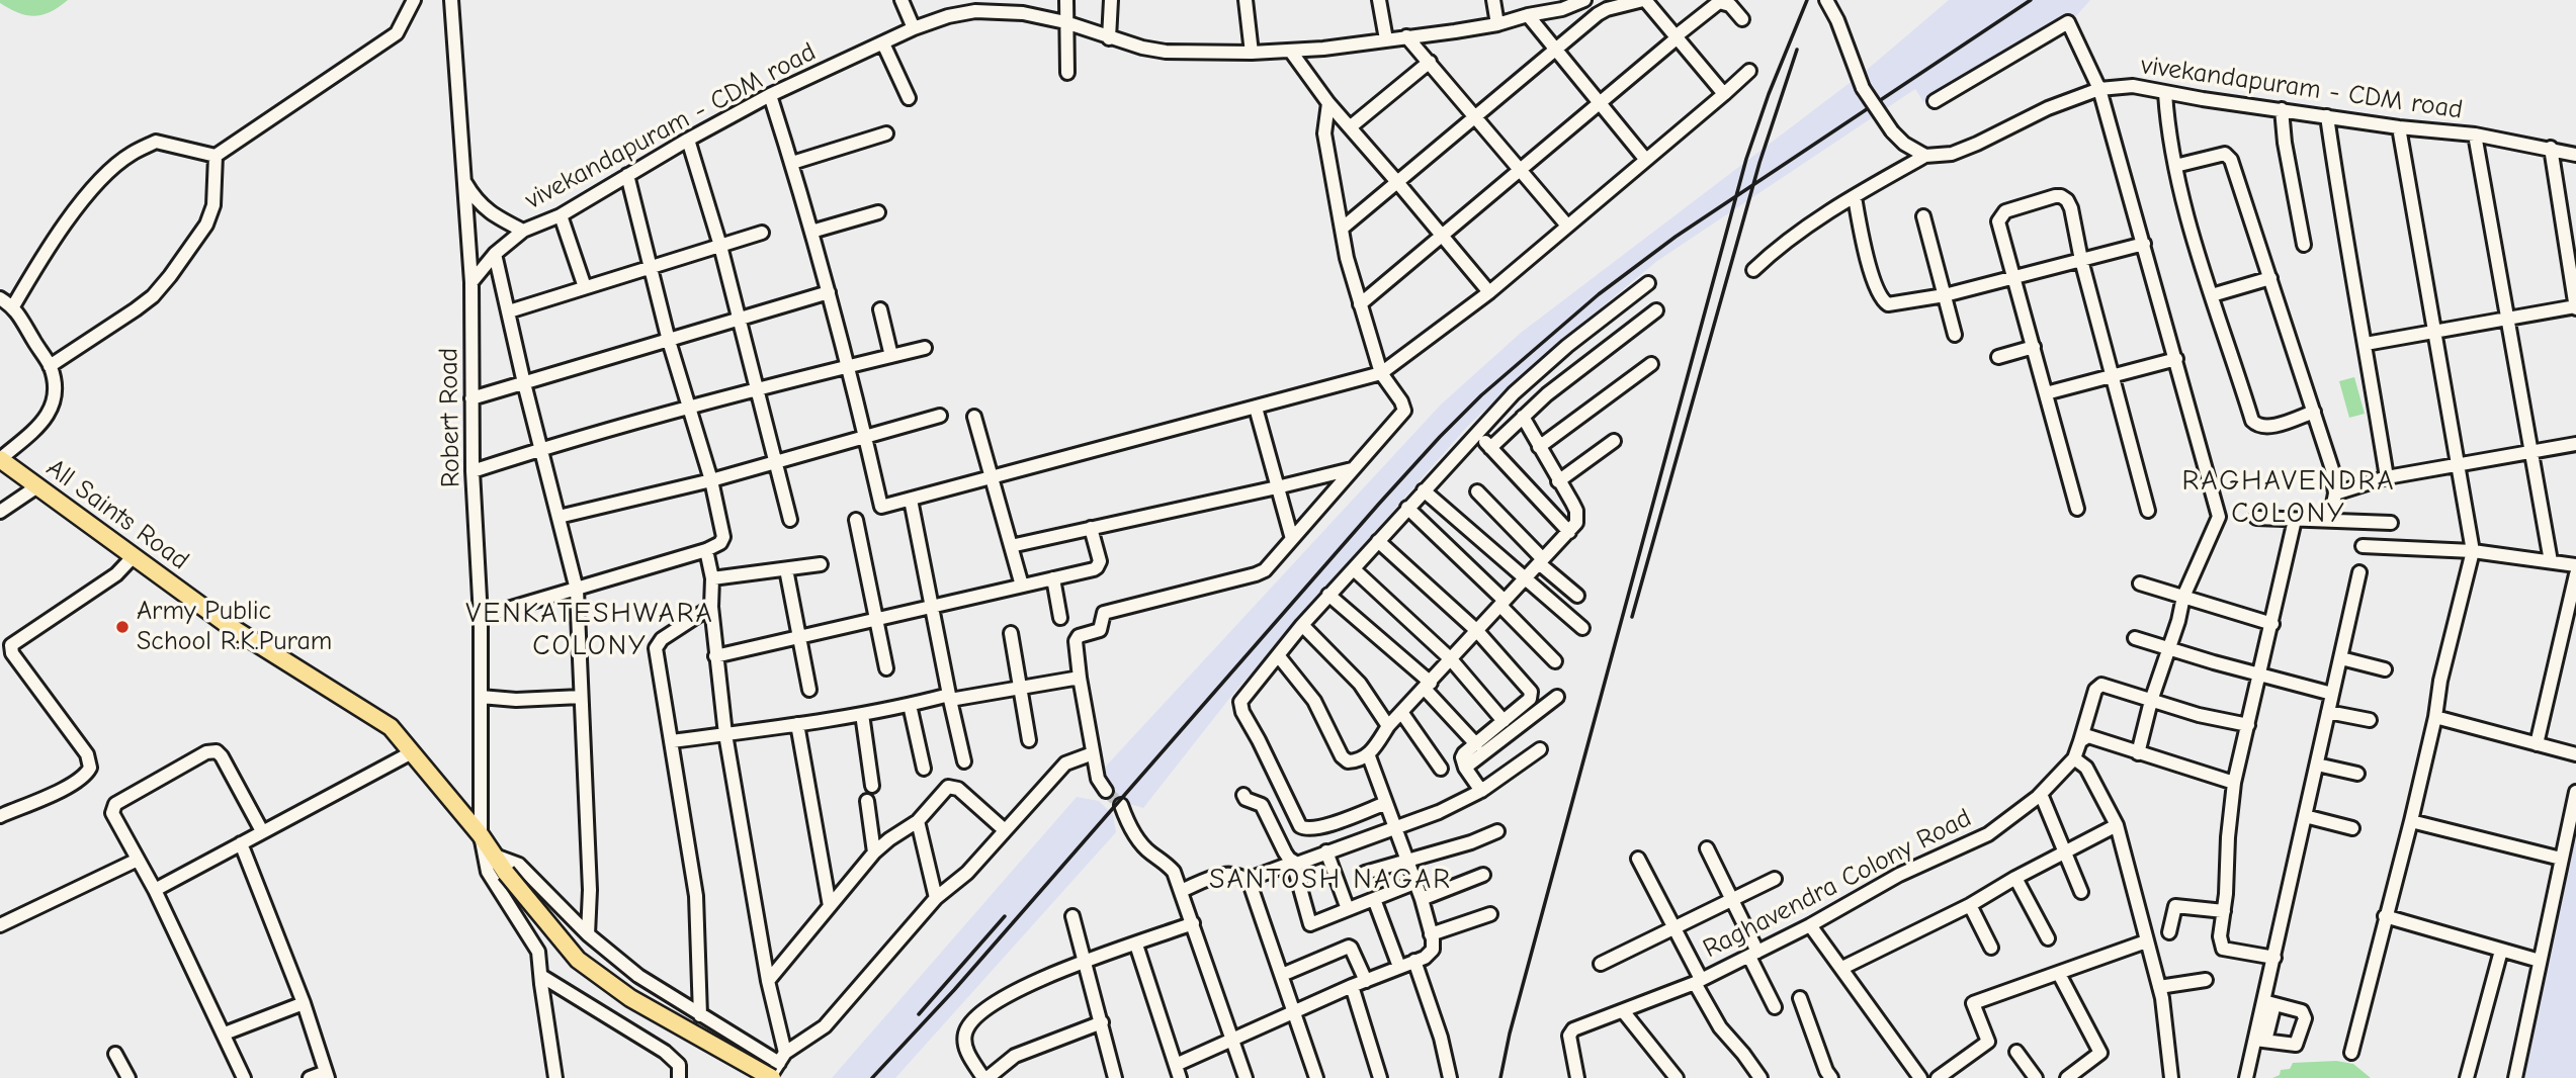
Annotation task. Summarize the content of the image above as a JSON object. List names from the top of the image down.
{
  "streets": {
    "main road": ["All Saints Road"],
    "street": ["vivekandapuram - CDM road", "Robert Road", "Raghavendra Colony Road"]
  },
  "crossings": [
    ["vivekandapuram - CDM road", "Robert Road"],
    ["Robert Road", "All Saints Road"]
  ],
  "districts": ["RAGHAVENDRA COLONY", "VENKATESHWARA COLONY", "SANTOSH NAGAR"],
  "places": ["Army Public School R.K.Puram"]
}
